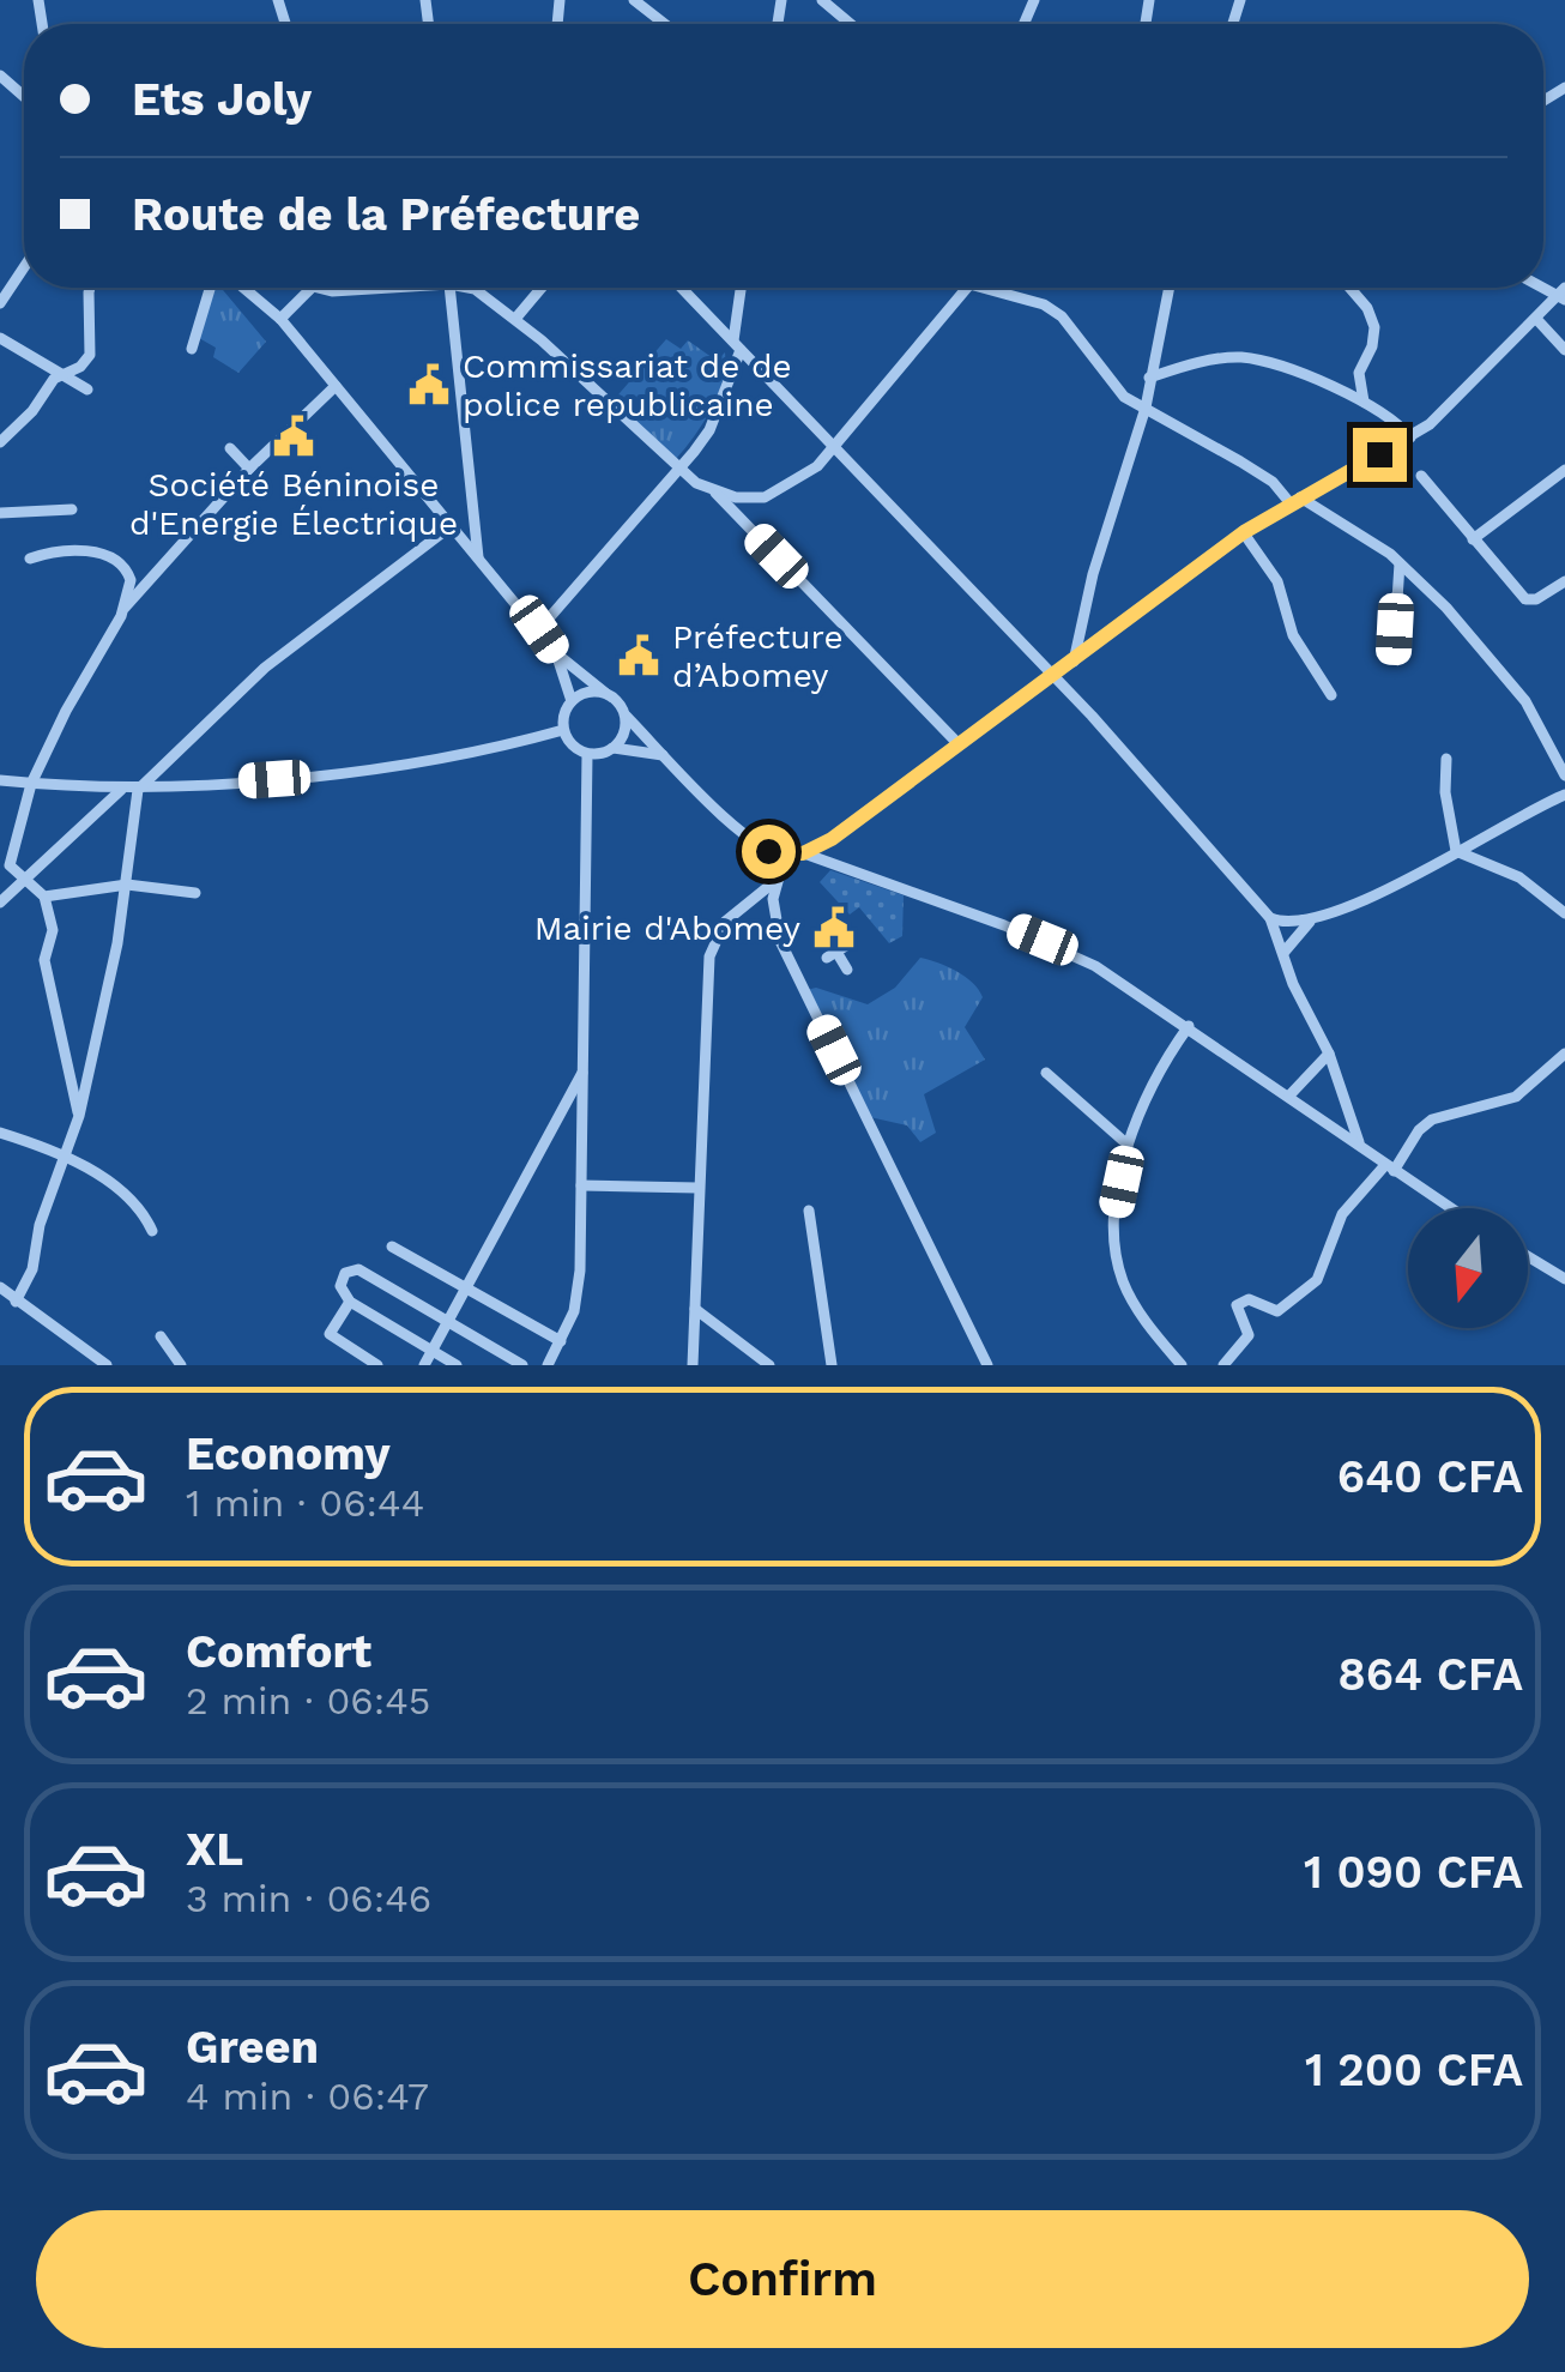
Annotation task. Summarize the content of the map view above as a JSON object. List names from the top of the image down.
{
  "places": {
    "public building": [
      "Commissariat de de police republicaine",
      "Société Béninoise d'Energie Électrique",
      "Préfecture d’Abomey",
      "Mairie d'Abomey"
    ]
  },
  "north": "bottom",
  "page": {
    "banner": ["Ets Joly", "Route de la Préfecture"],
    "list": [
      {
        "name": "Economy",
        "note": "1 min · 06:44",
        "value": "640 CFA"
      },
      {
        "name": "Comfort",
        "note": "2 min · 06:45",
        "value": "864 CFA"
      },
      {
        "name": "XL",
        "note": "3 min · 06:46",
        "value": "1 090 CFA"
      },
      {
        "name": "Green",
        "note": "4 min · 06:47",
        "value": "1 200 CFA"
      }
    ],
    "buttons": "Confirm"
  }
}
